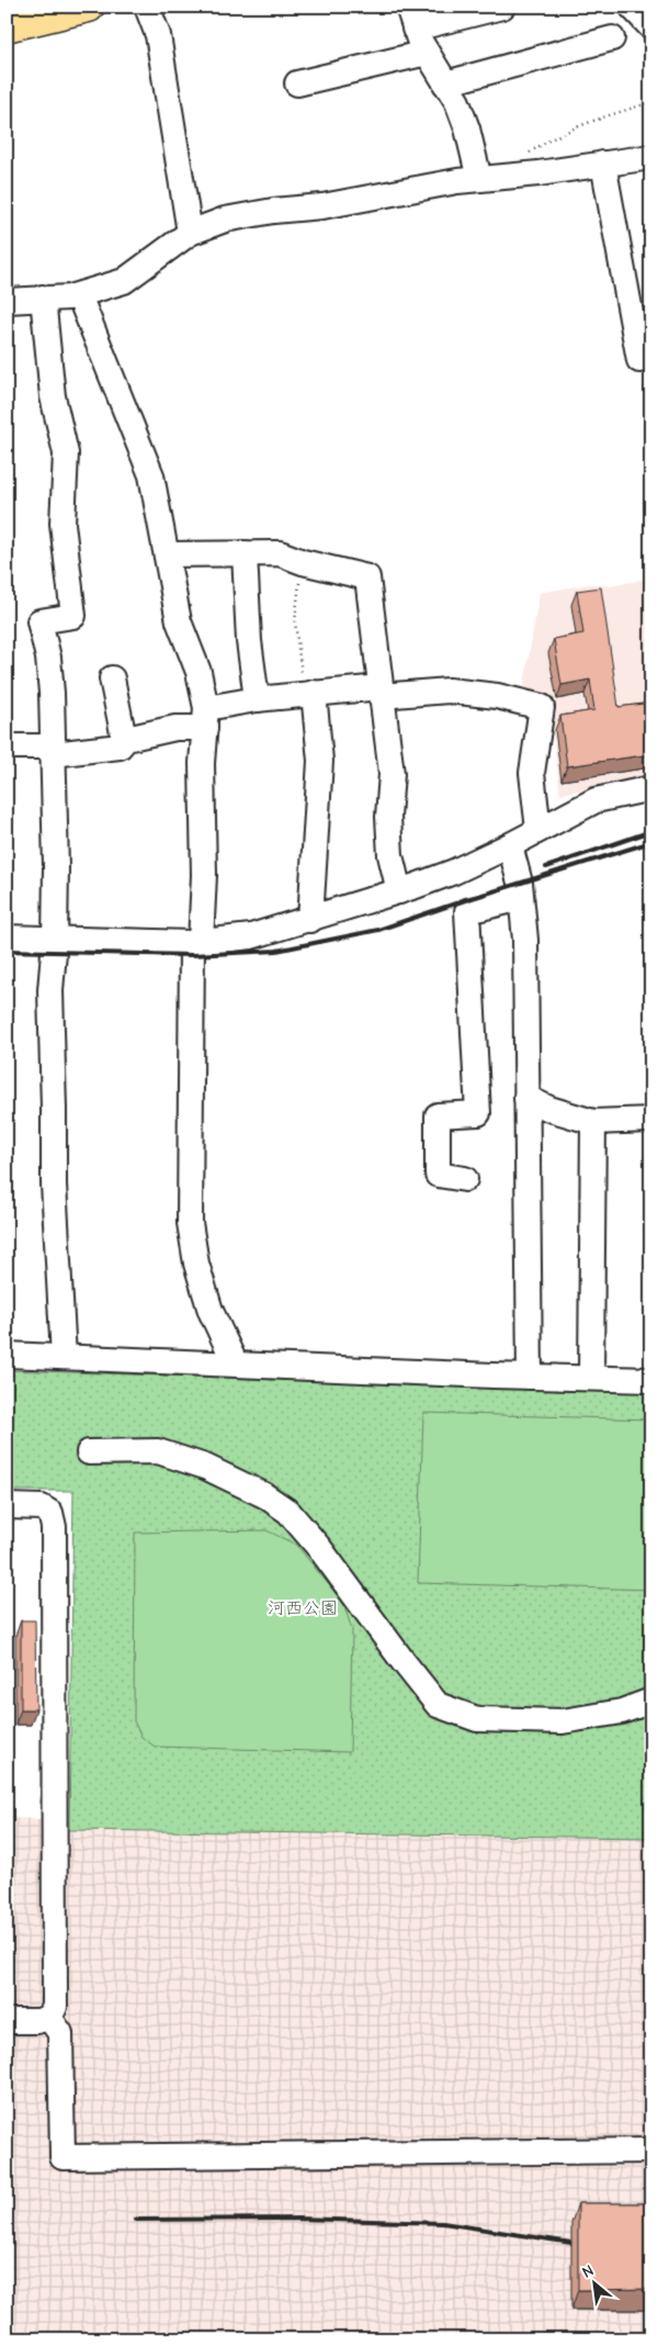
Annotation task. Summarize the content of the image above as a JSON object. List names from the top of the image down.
{
  "parks": ["河西公園"],
  "north": "top left"
}
